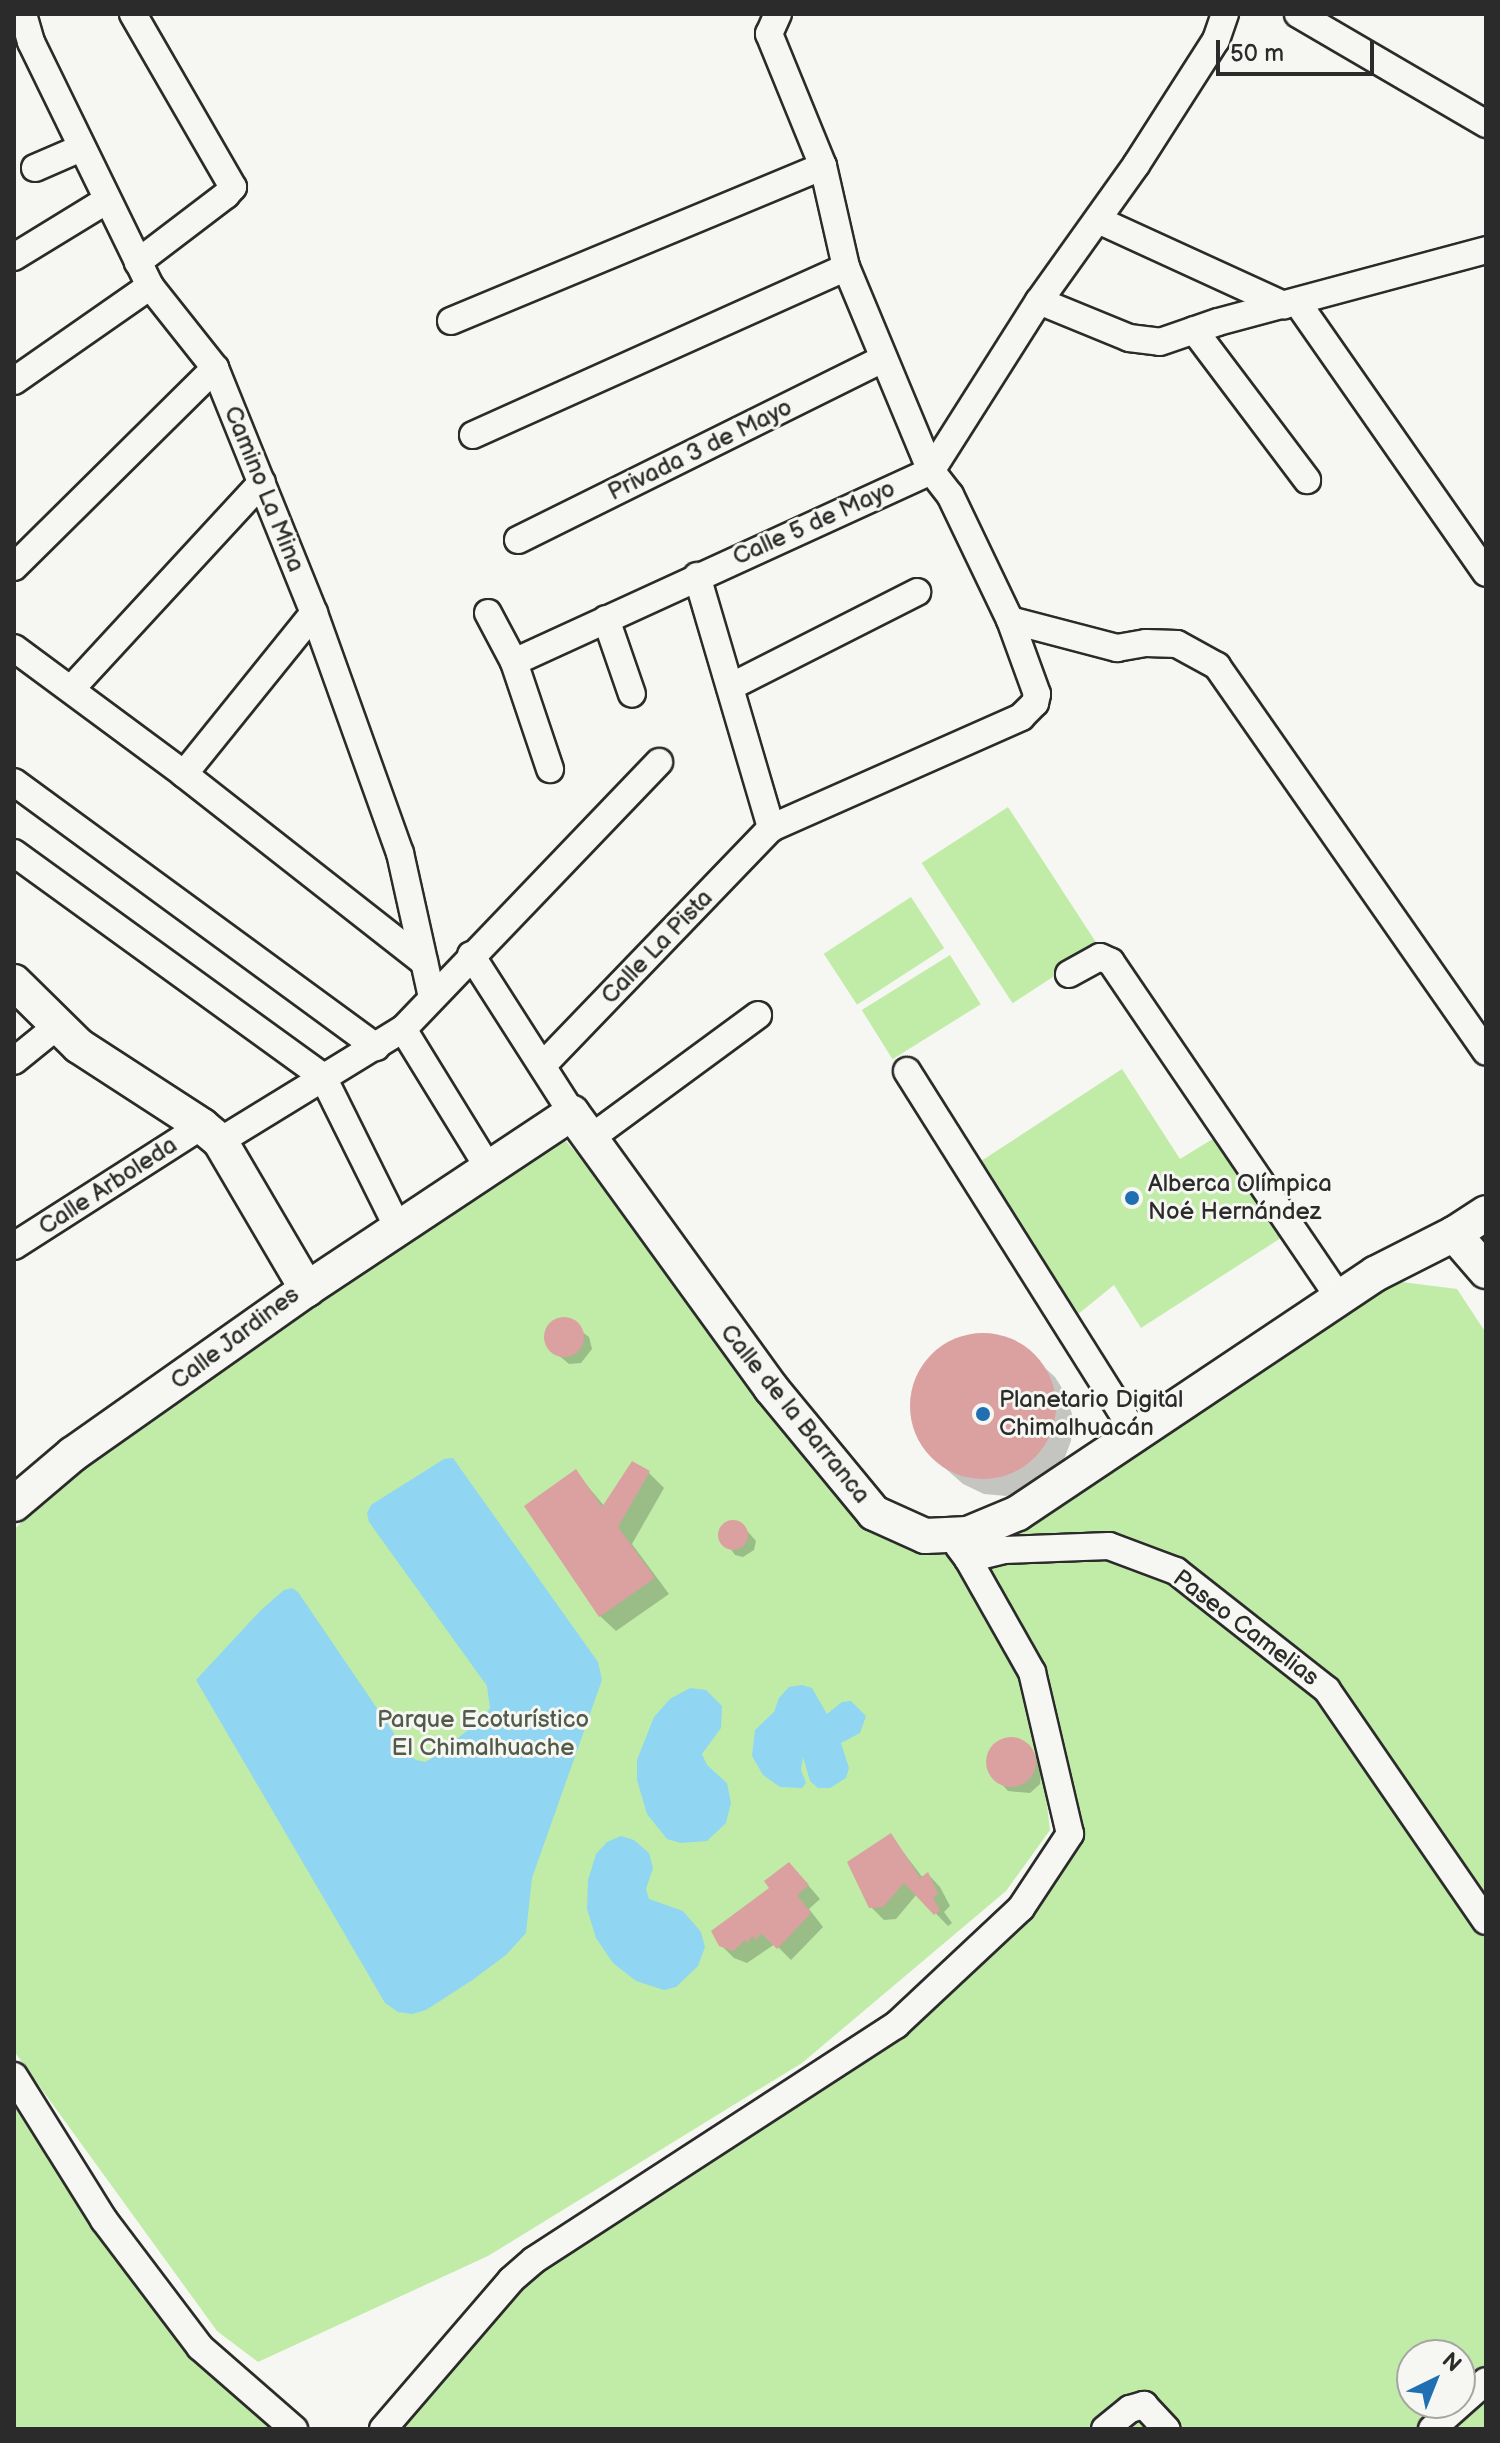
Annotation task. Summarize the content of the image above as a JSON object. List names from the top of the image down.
{
  "streets": {
    "main road": ["Calle Jardines", "Calle de la Barranca"],
    "street": [
      "Privada 3 de Mayo",
      "Camino La Mina",
      "Calle 5 de Mayo",
      "Calle La Pista",
      "Calle Arboleda",
      "Paseo Camelias"
    ]
  },
  "crossings": [
    ["Camino La Mina", "Calle Arboleda"],
    ["Calle Arboleda", "Calle Jardines"],
    ["Calle de la Barranca", "Paseo Camelias"]
  ],
  "parks": ["Parque Ecoturístico El Chimalhuache"],
  "places": ["Alberca Olímpica Noé Hernández", "Planetario Digital Chimalhuacán"],
  "scale_bar": "50 m",
  "north": "top right"
}
